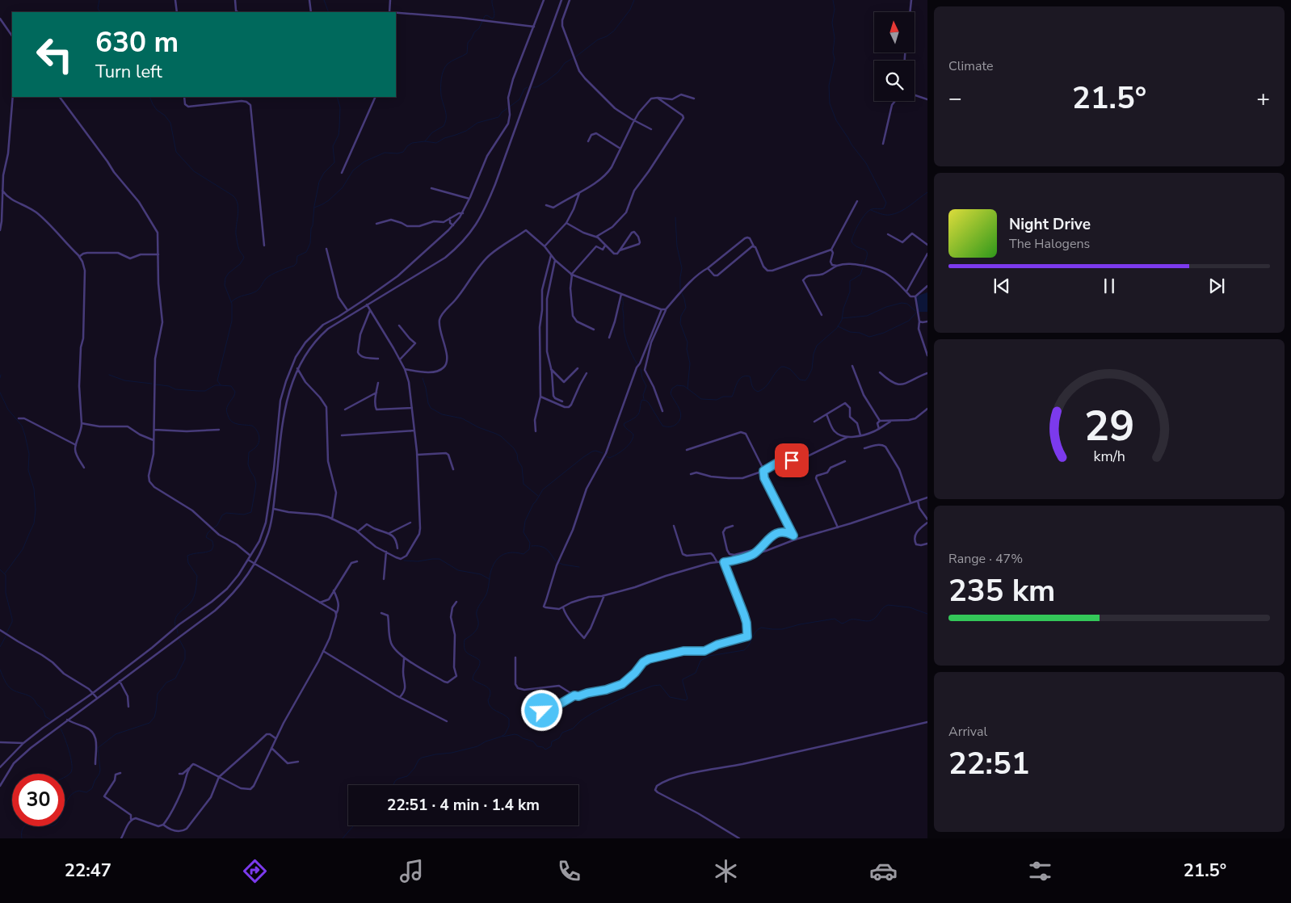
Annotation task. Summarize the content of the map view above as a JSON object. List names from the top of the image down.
{
  "north": "top",
  "page": {
    "tile": [
      "Climate",
      ["Range · 47%", "235 km"],
      ["Arrival", "22:51"]
    ],
    "turn": ["630 m", "Turn left"],
    "heat": ["−", "21.5°", "+"],
    "song": ["Night Drive", "The Halogens"],
    "limit": "30",
    "trip": "22:51 · 4 min · 1.4 km",
    "tabs": ["22:47", "21.5°"],
    "gauge": ["29", "km/h"]
  }
}
